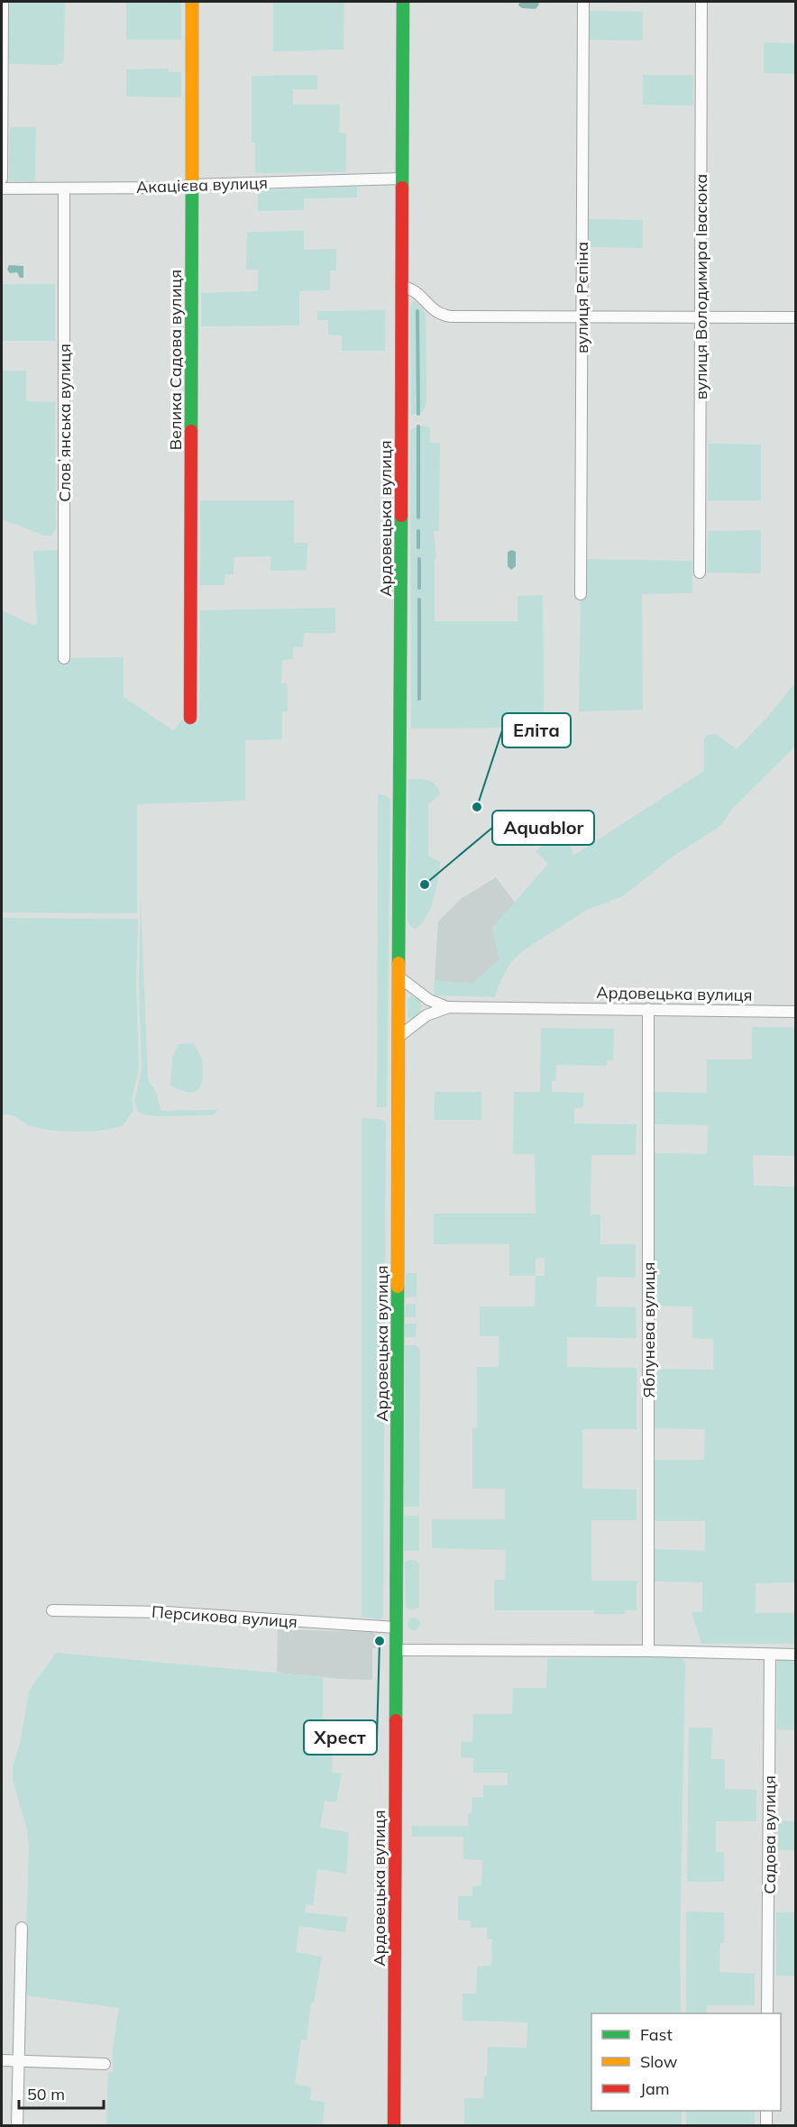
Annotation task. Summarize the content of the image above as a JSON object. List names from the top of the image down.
{
  "streets": {
    "main road": ["Велика Садова вулиця", "Ардовецька вулиця"],
    "street": [
      "Акацієва вулиця",
      "вулиця Володимира Івасюка",
      "вулиця Рєпіна",
      "Словʼянська вулиця",
      "Яблунева вулиця",
      "Персикова вулиця",
      "Садова вулиця"
    ]
  },
  "crossings": [
    ["Акацієва вулиця", "Велика Садова вулиця"],
    ["Акацієва вулиця", "Словʼянська вулиця"],
    ["Акацієва вулиця", "Ардовецька вулиця"],
    ["Ардовецька вулиця", "Яблунева вулиця"],
    ["Ардовецька вулиця", "Персикова вулиця"]
  ],
  "places": ["Еліта", "Aquablor", "Хрест"],
  "legend": ["Fast", "Slow", "Jam"],
  "scale_bar": "50 m"
}
